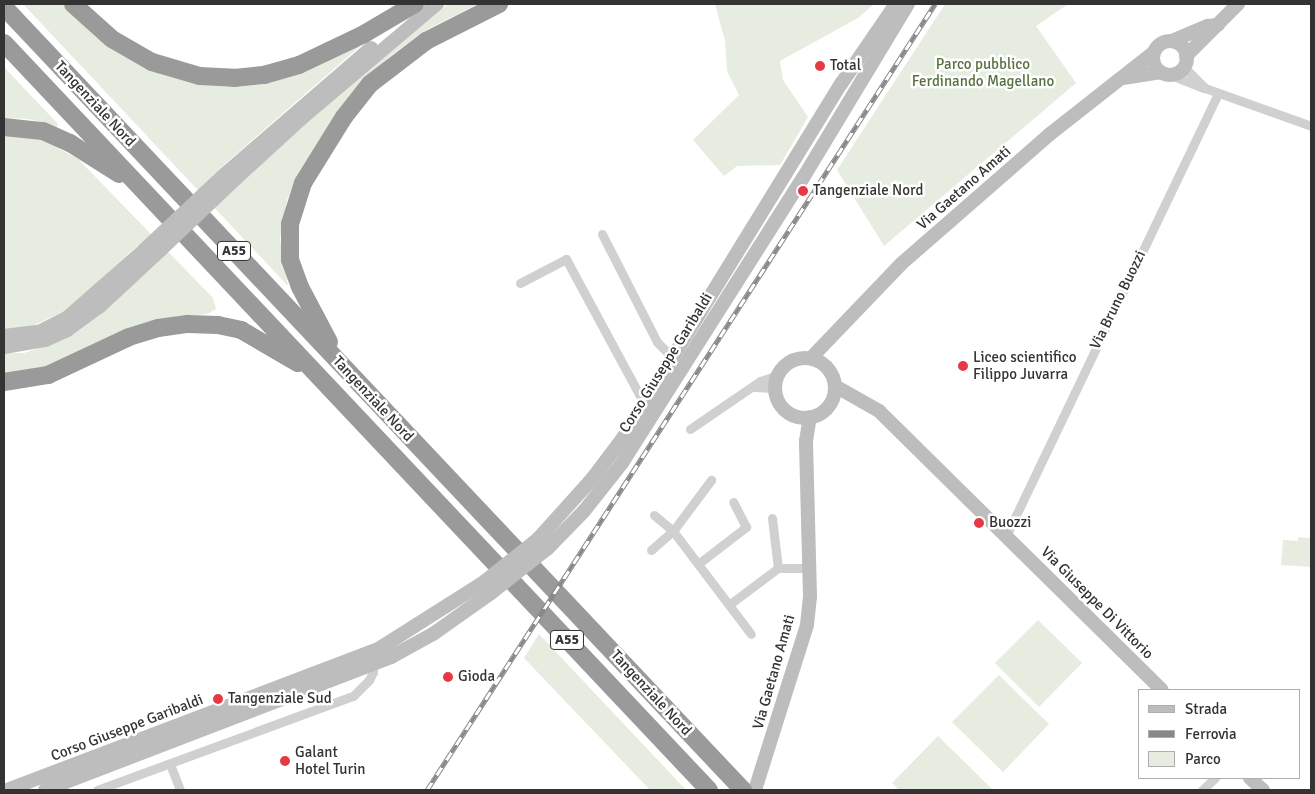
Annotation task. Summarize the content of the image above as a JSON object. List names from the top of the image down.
{
  "streets": {
    "highway": ["Tangenziale Nord", "A55"],
    "street": [
      "Via Gaetano Amati",
      "Via Bruno Buozzi",
      "Corso Giuseppe Garibaldi",
      "Via Giuseppe Di Vittorio"
    ]
  },
  "crossings": [
    ["Via Gaetano Amati", "Via Giuseppe Di Vittorio"],
    ["Via Bruno Buozzi", "Via Giuseppe Di Vittorio"]
  ],
  "parks": ["Parco pubblico Ferdinando Magellano"],
  "places": [
    "Total",
    "Tangenziale Nord",
    "Liceo scientifico Filippo Juvarra",
    "Buozzi",
    "Gioda",
    "Tangenziale Sud",
    "Galant Hotel Turin"
  ],
  "legend": ["Strada", "Ferrovia", "Parco"]
}
